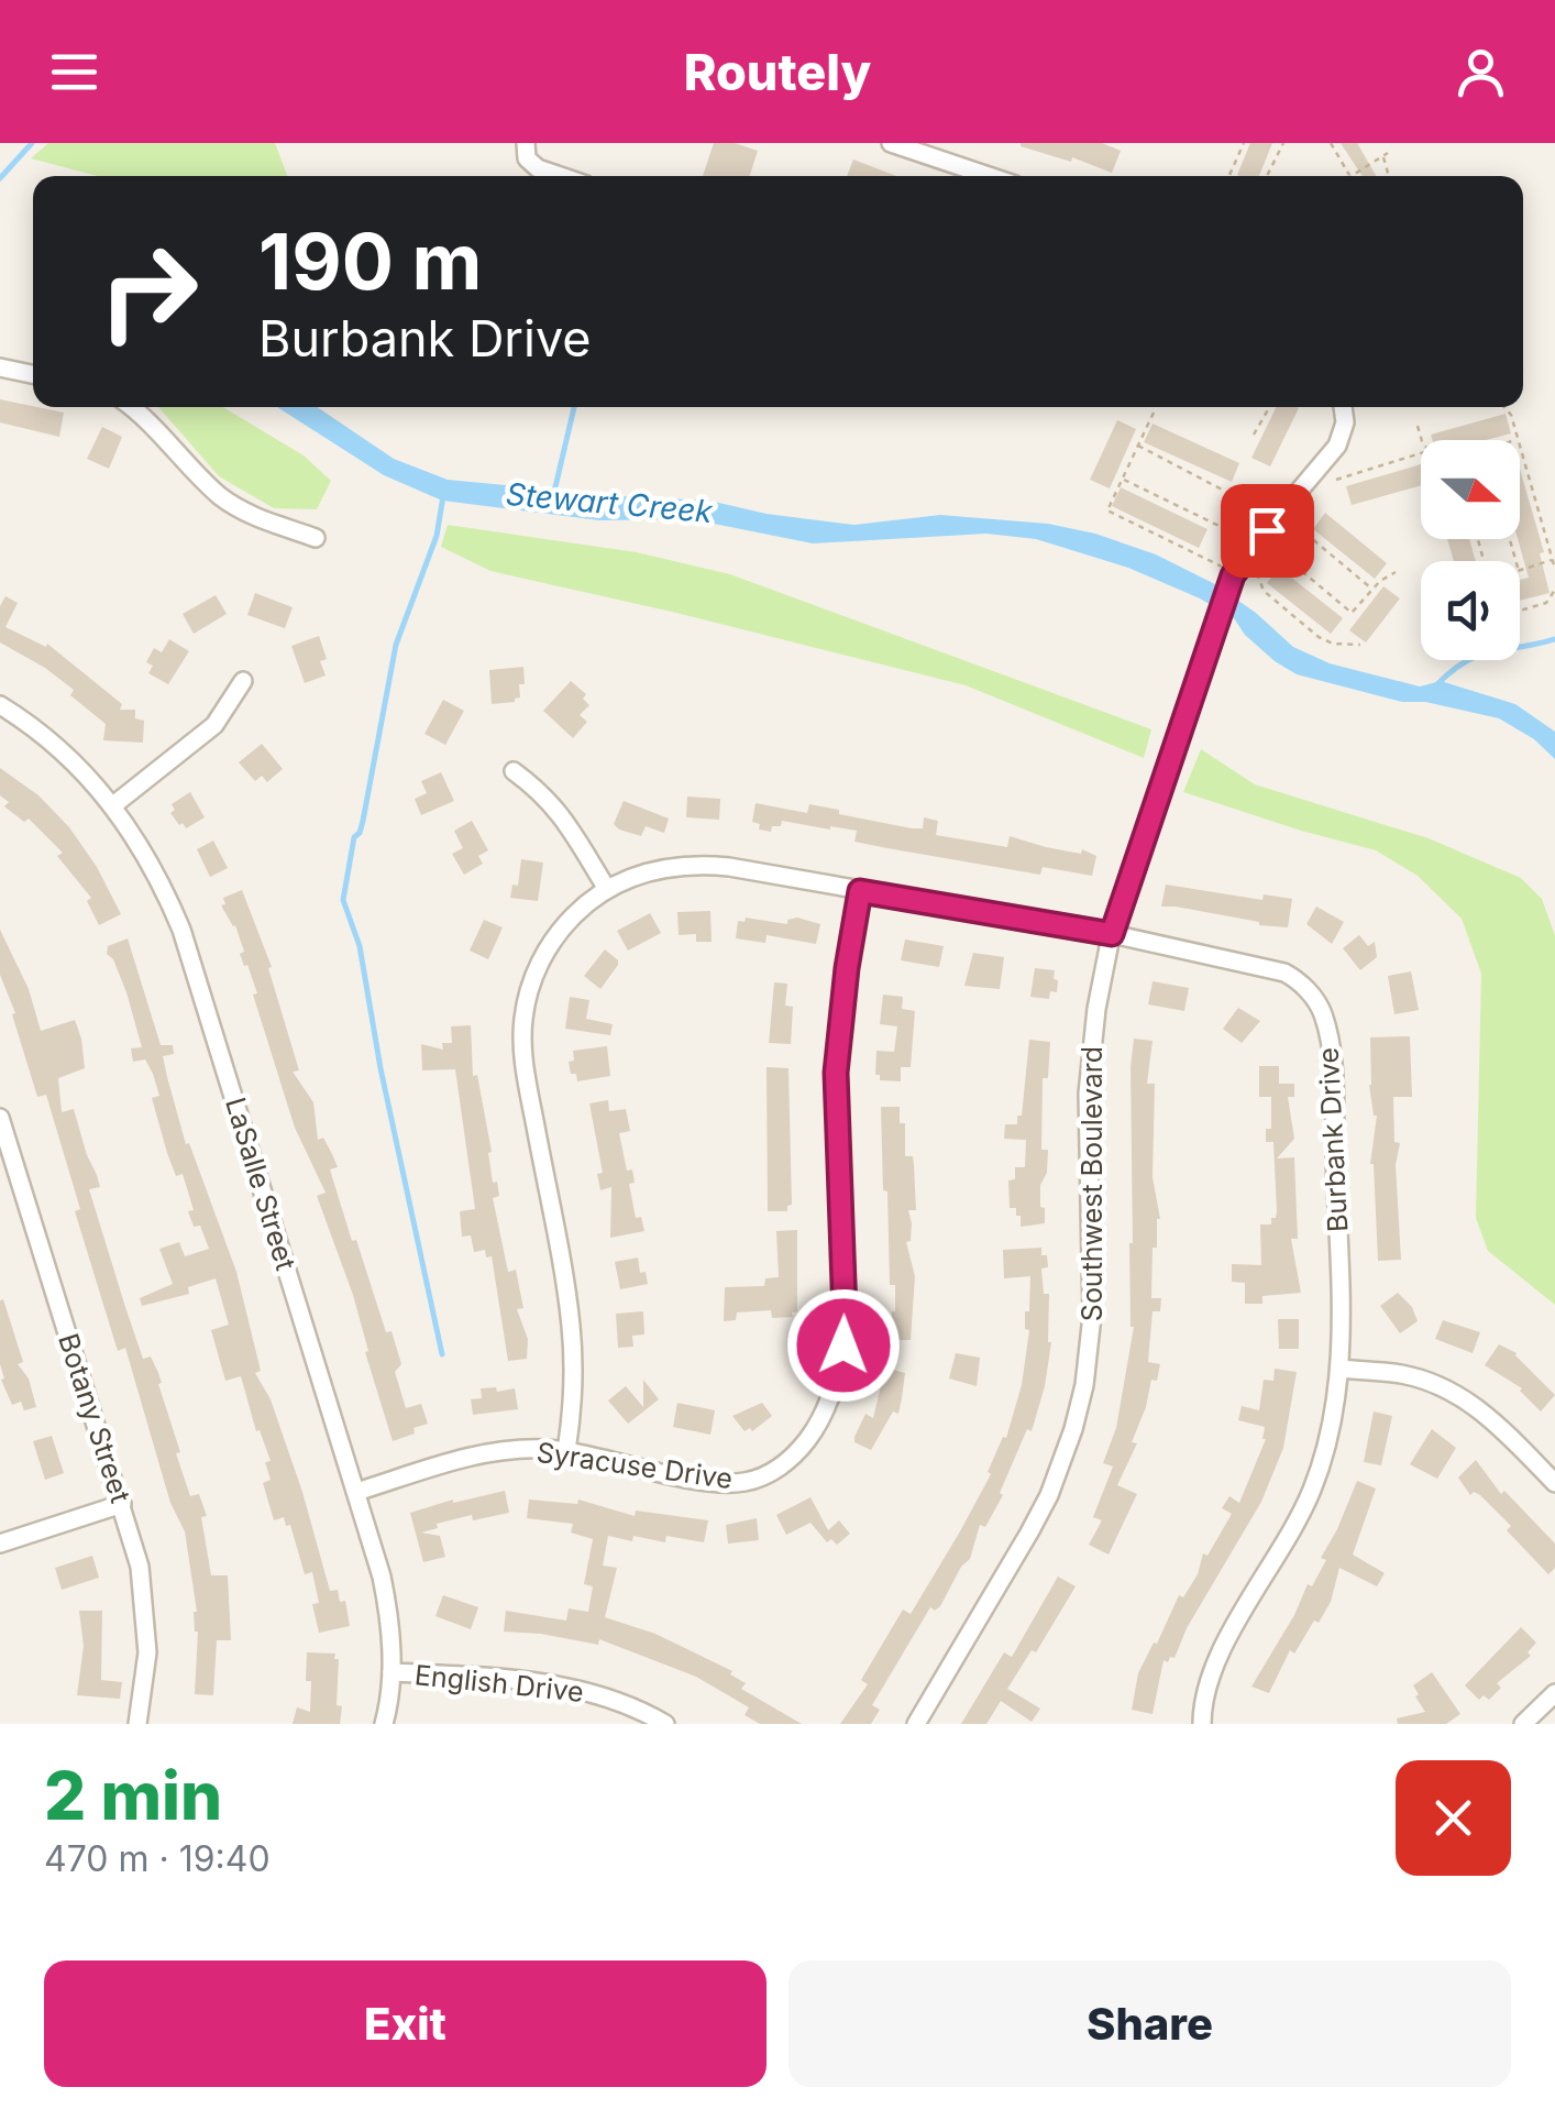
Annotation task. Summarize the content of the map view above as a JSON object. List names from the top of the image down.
{
  "streets": {
    "street": [
      "Burbank Drive",
      "LaSalle Street",
      "Southwest Boulevard",
      "Botany Street",
      "Syracuse Drive",
      "English Drive"
    ]
  },
  "crossings": [
    ["Burbank Drive", "Southwest Boulevard"],
    ["Burbank Drive", "Syracuse Drive"],
    ["LaSalle Street", "Syracuse Drive"],
    ["LaSalle Street", "English Drive"]
  ],
  "water": ["Stewart Creek"],
  "north": "right",
  "page": {
    "header": "Routely",
    "turn": ["190 m", "Burbank Drive"],
    "heading": ["2 min", "470 m · 19:40"],
    "buttons": ["Exit", "Share"]
  }
}
